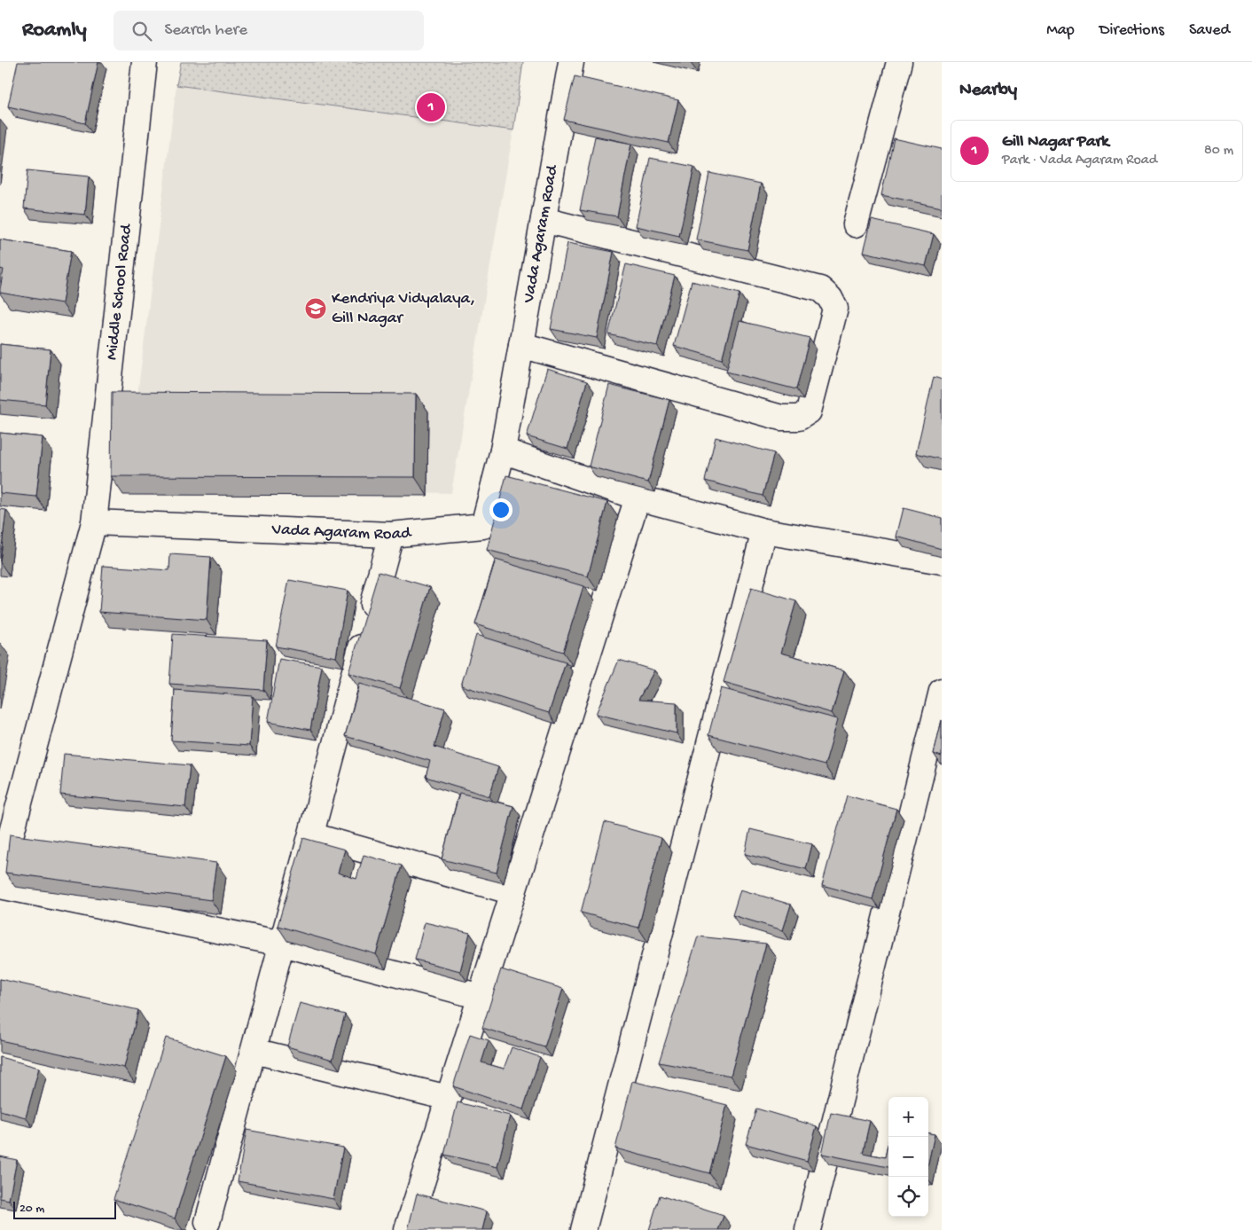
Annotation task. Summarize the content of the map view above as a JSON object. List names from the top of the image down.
{
  "streets": {
    "street": ["Vada Agaram Road", "Middle School Road"]
  },
  "crossings": [
    ["Vada Agaram Road", "Middle School Road"]
  ],
  "places": {
    "school or university": ["Kendriya Vidyalaya, Gill Nagar"]
  },
  "scale_bar": "20 m",
  "page": {
    "header": "Roamly",
    "search": "Search here",
    "nav": ["Map", "Directions", "Saved"],
    "heading": "Nearby",
    "pins": "1",
    "list": [
      {
        "mark": "1",
        "name": "Gill Nagar Park",
        "note": "Park · Vada Agaram Road",
        "value": "80 m"
      }
    ],
    "map_buttons": ["+", "−"],
    "scale": "20 m"
  }
}
